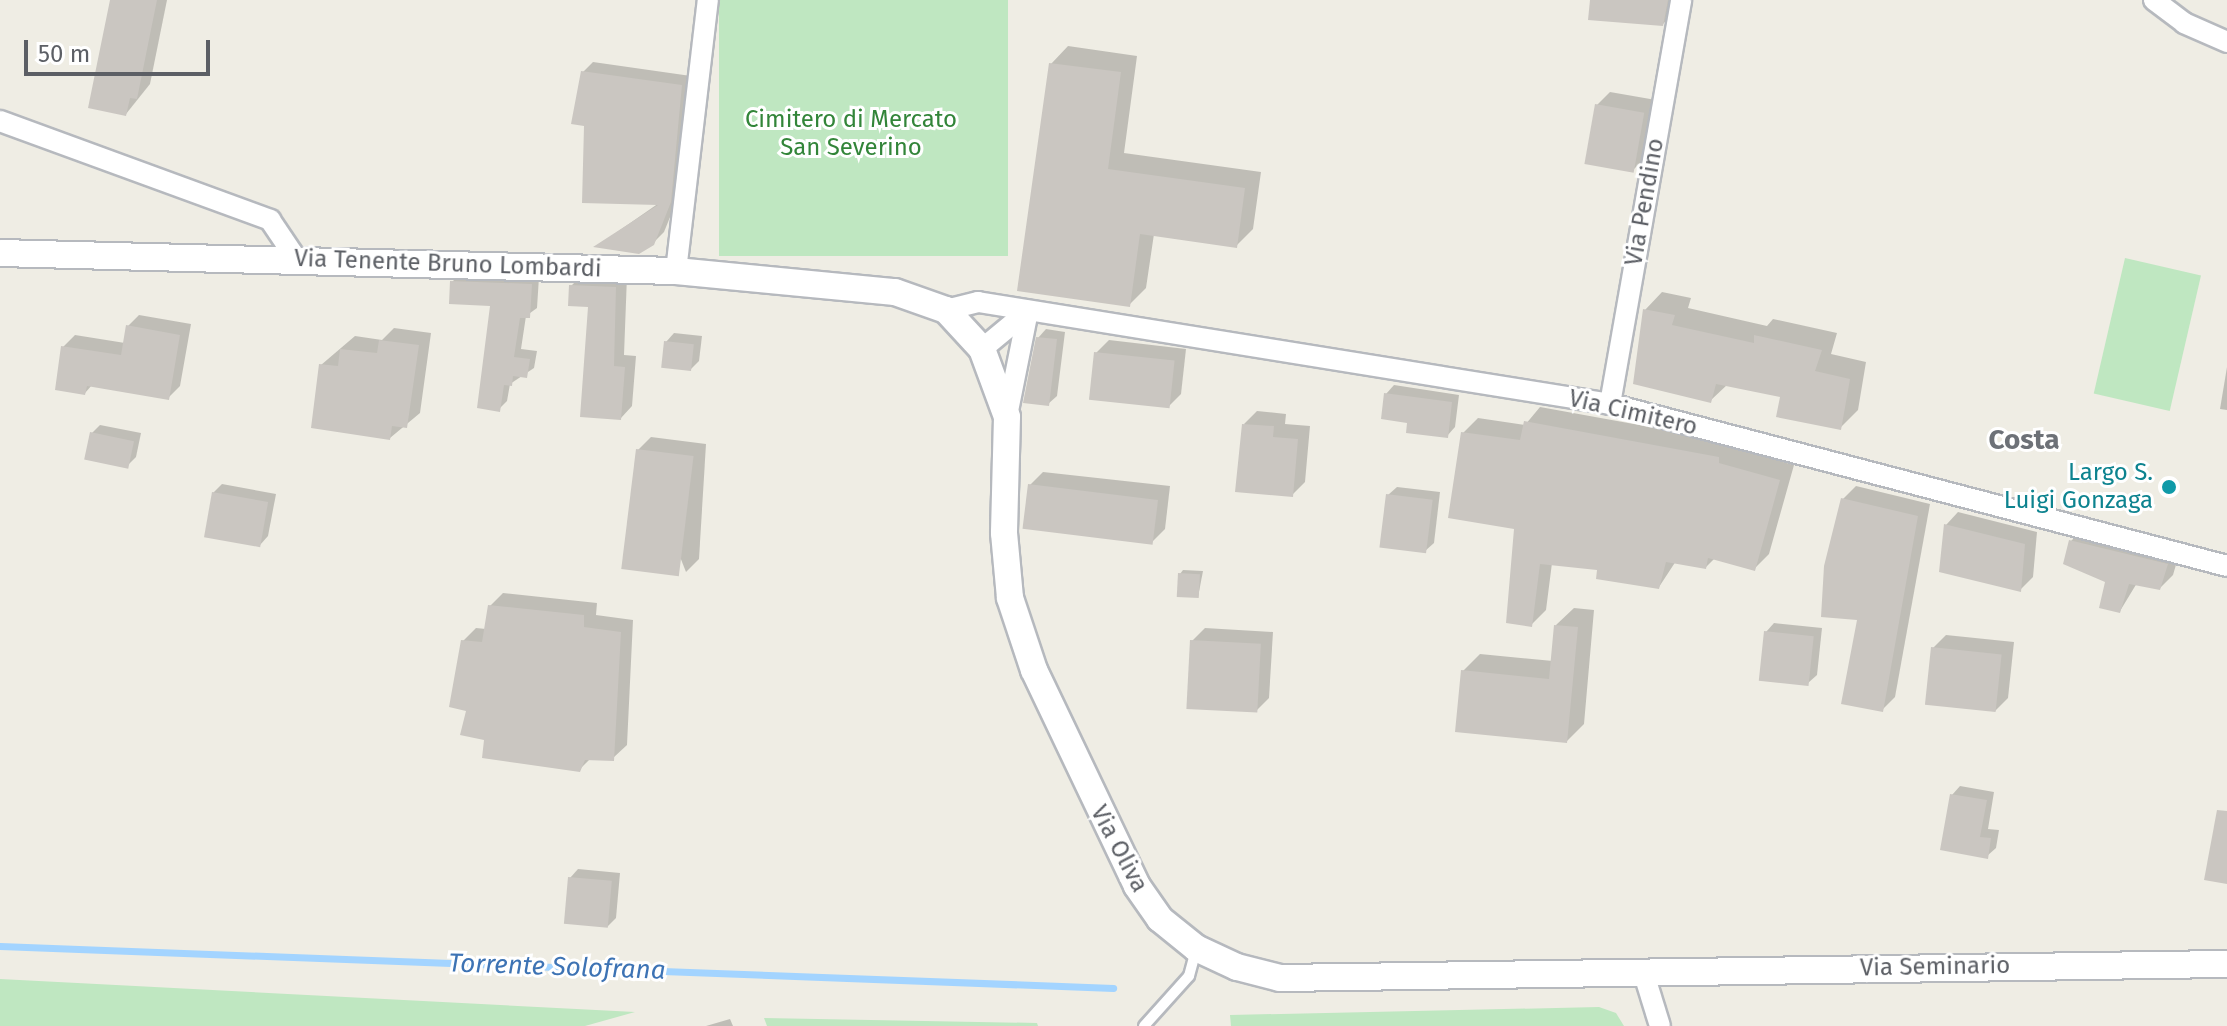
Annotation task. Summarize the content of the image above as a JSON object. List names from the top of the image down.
{
  "streets": {
    "main road": ["Via Tenente Bruno Lombardi", "Via Oliva", "Via Seminario"],
    "street": ["Via Pendino", "Via Cimitero"]
  },
  "crossings": [
    ["Via Pendino", "Via Cimitero"],
    ["Via Tenente Bruno Lombardi", "Via Oliva"],
    ["Via Cimitero", "Via Oliva"],
    ["Via Oliva", "Via Seminario"]
  ],
  "districts": ["Costa"],
  "water": ["Torrente Solofrana"],
  "parks": ["Cimitero di Mercato San Severino"],
  "places": ["Largo S. Luigi Gonzaga"],
  "scale_bar": "50 m"
}
